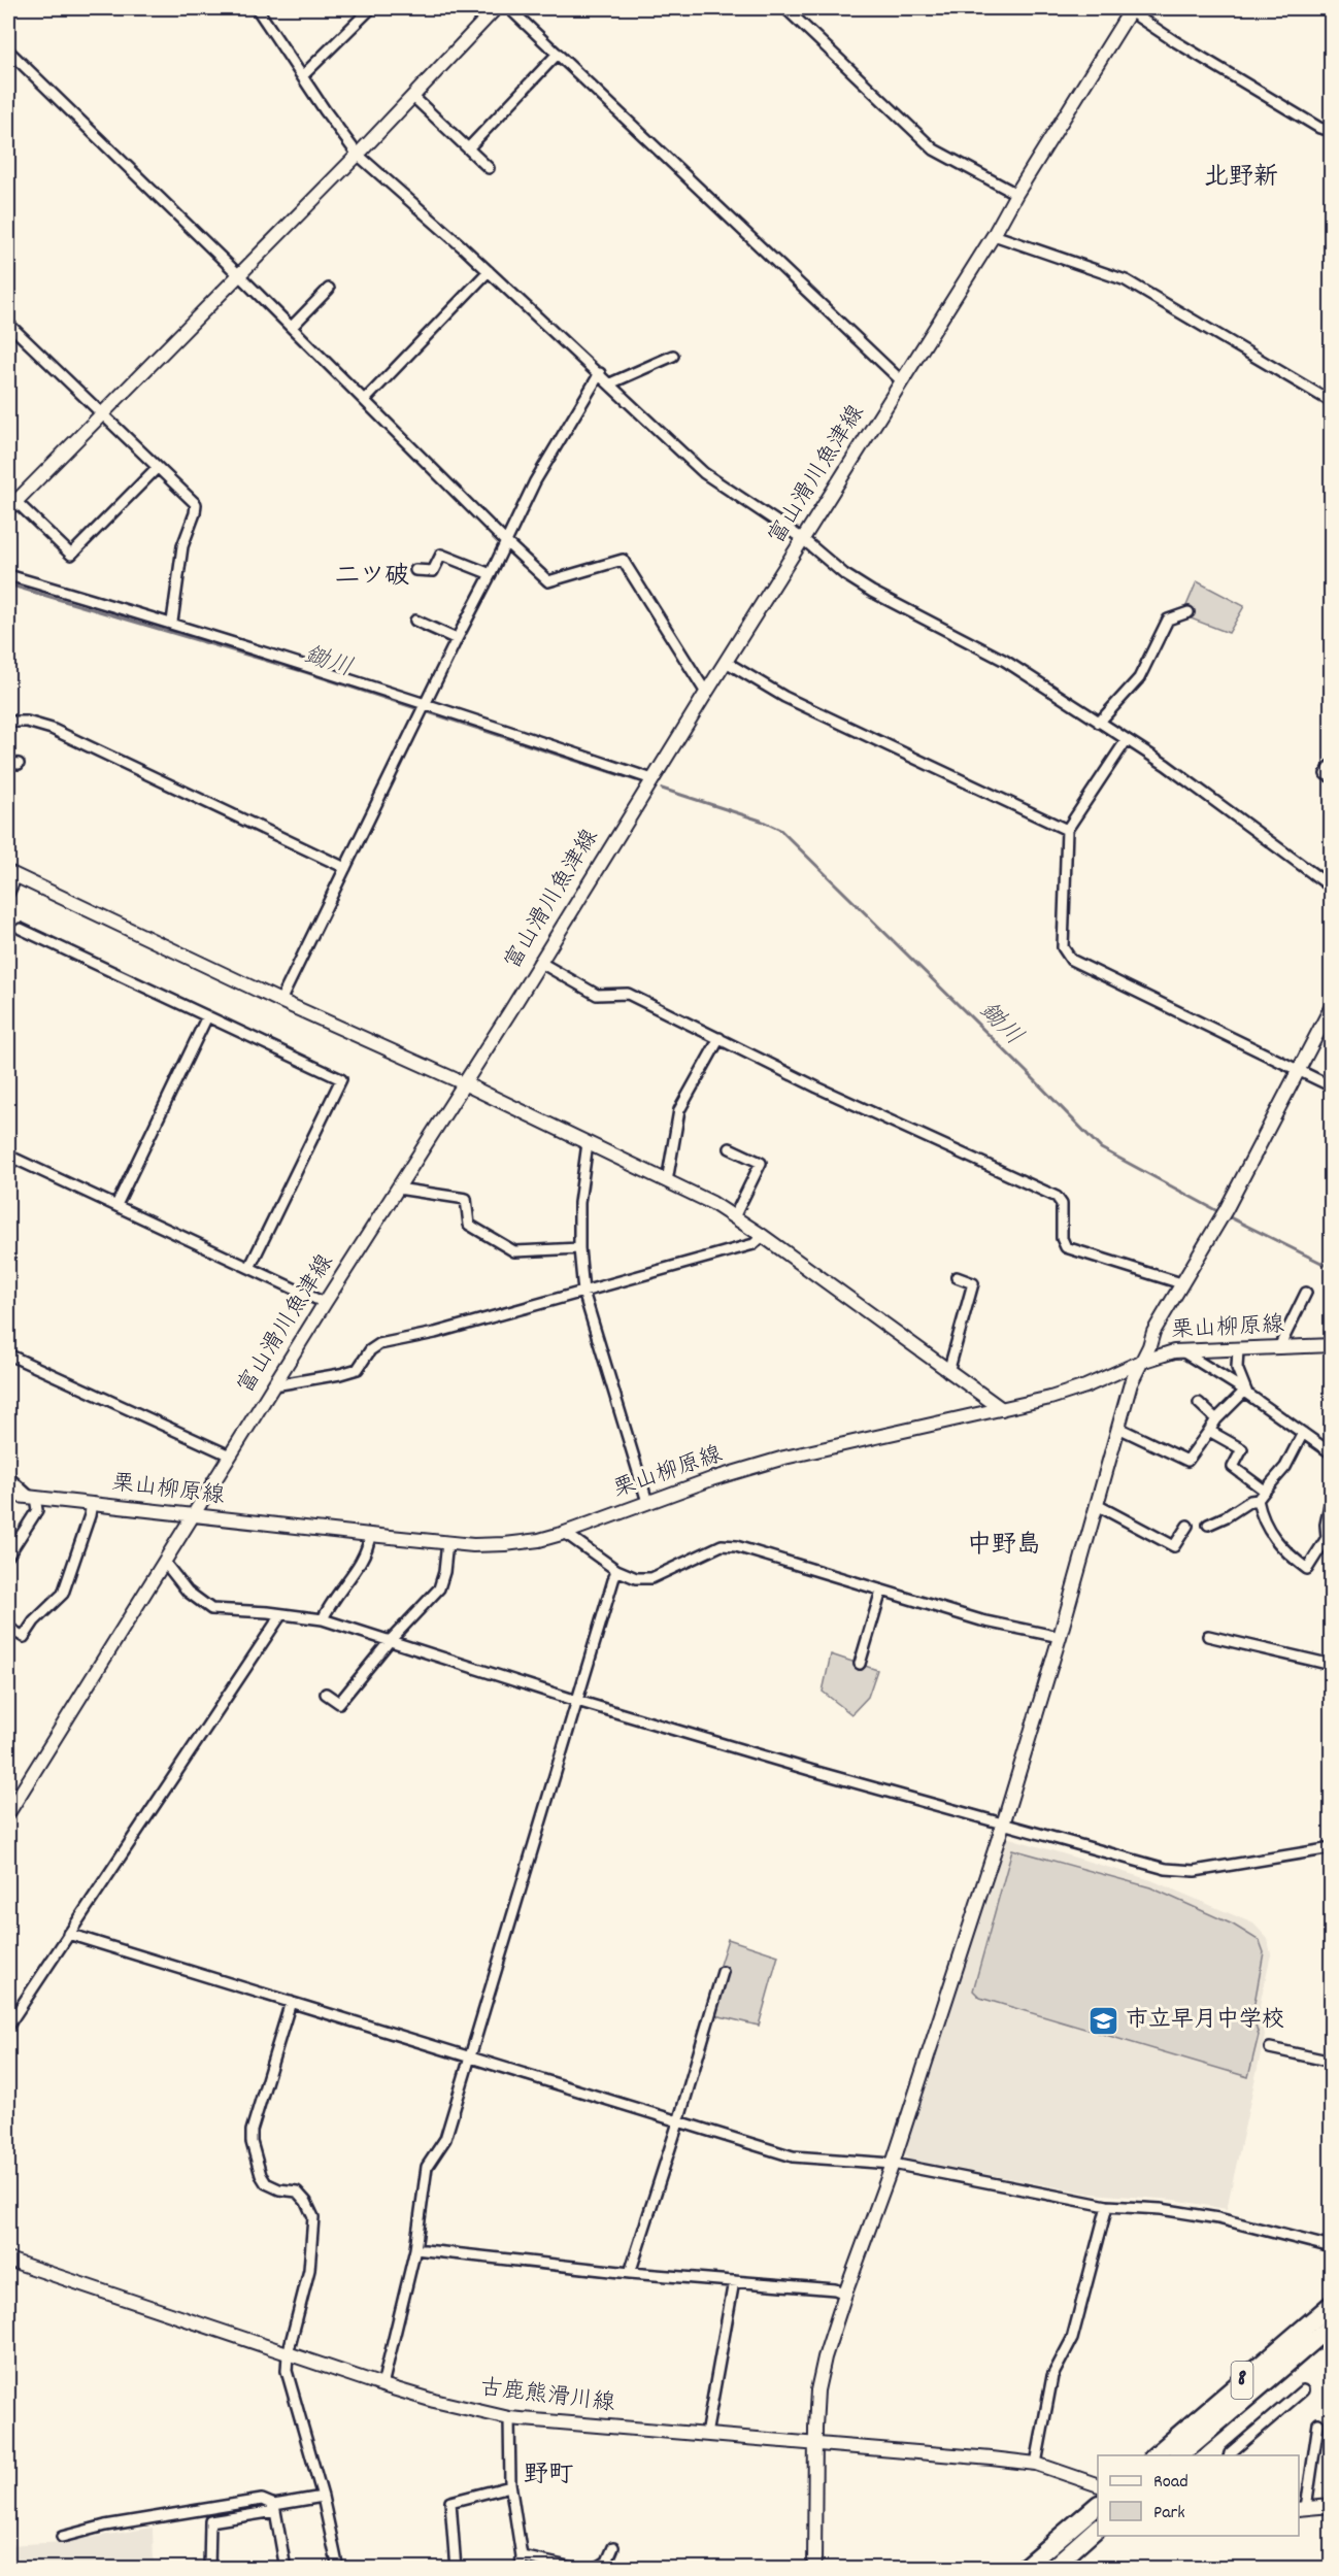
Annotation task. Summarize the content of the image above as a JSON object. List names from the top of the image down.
{
  "streets": {
    "highway": ["8"],
    "main road": ["富山滑川魚津線", "栗山柳原線", "古鹿熊滑川線"]
  },
  "crossings": [
    ["富山滑川魚津線", "栗山柳原線"]
  ],
  "districts": [
    "北野新",
    "二ツ破",
    "中野島",
    "野町"
  ],
  "water": ["鋤川"],
  "places": {
    "school or university": ["市立早月中学校"]
  },
  "legend": ["Road", "Park"]
}
